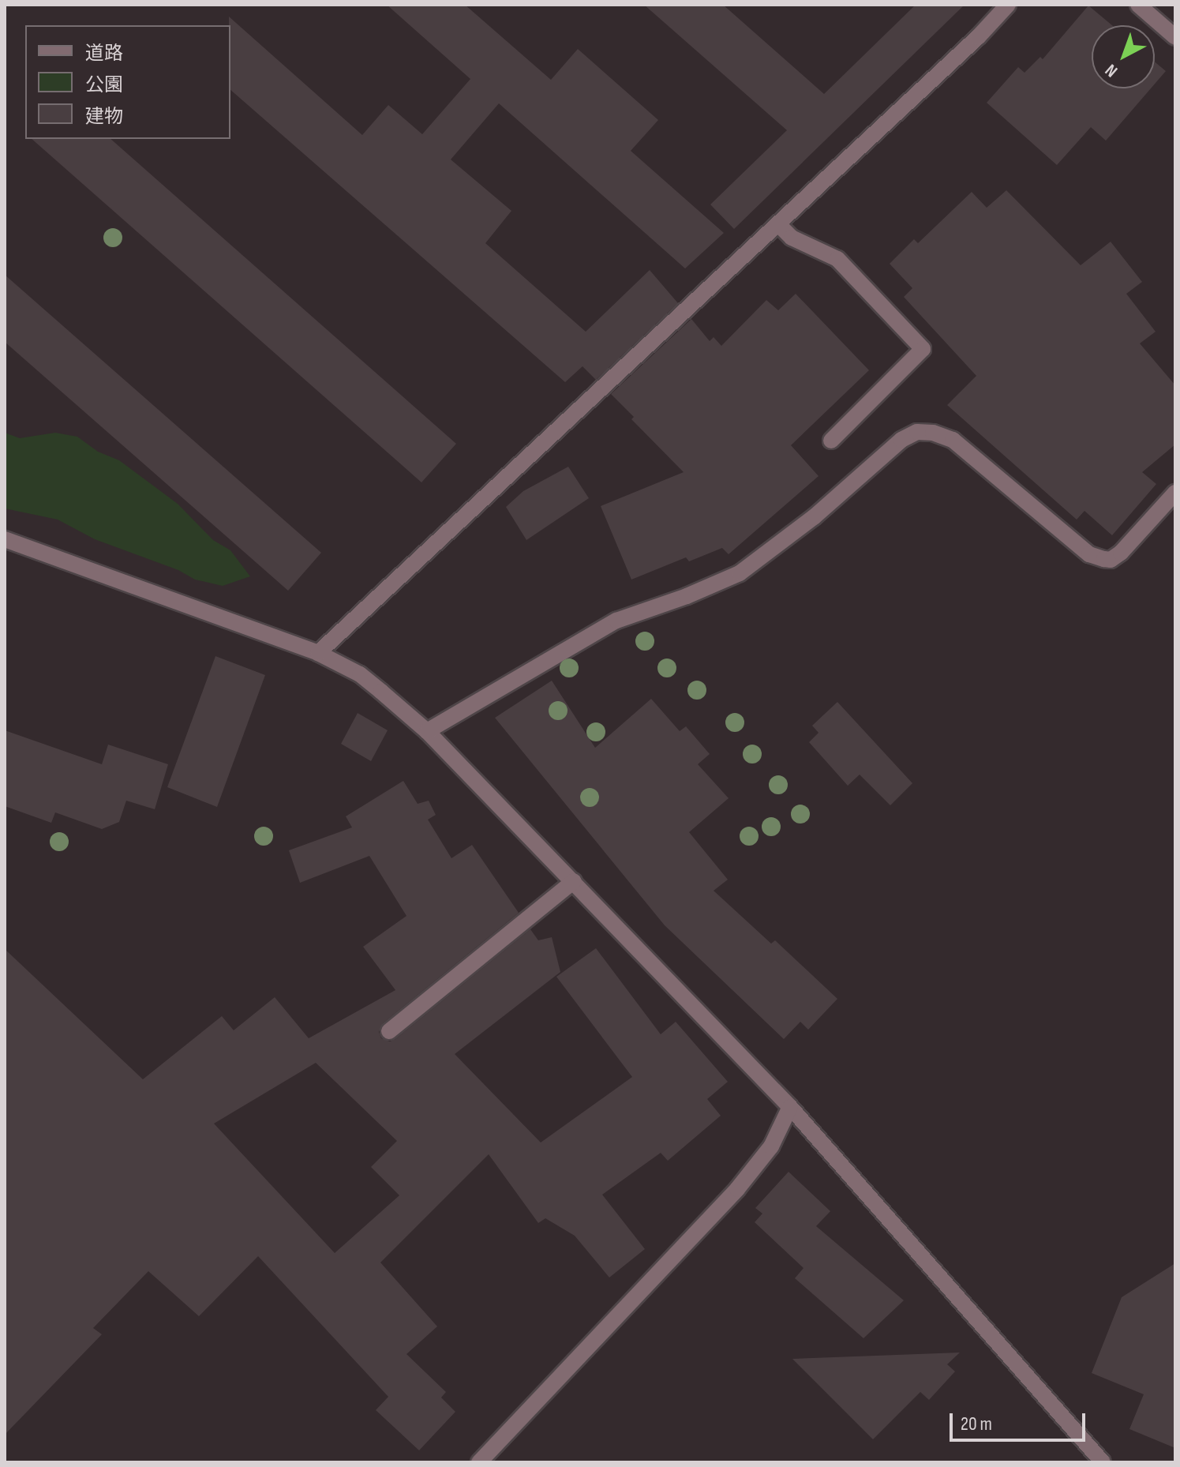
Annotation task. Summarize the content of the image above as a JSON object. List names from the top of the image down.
{
  "legend": ["道路", "公園", "建物"],
  "scale_bar": "20 m",
  "north": "bottom left"
}
